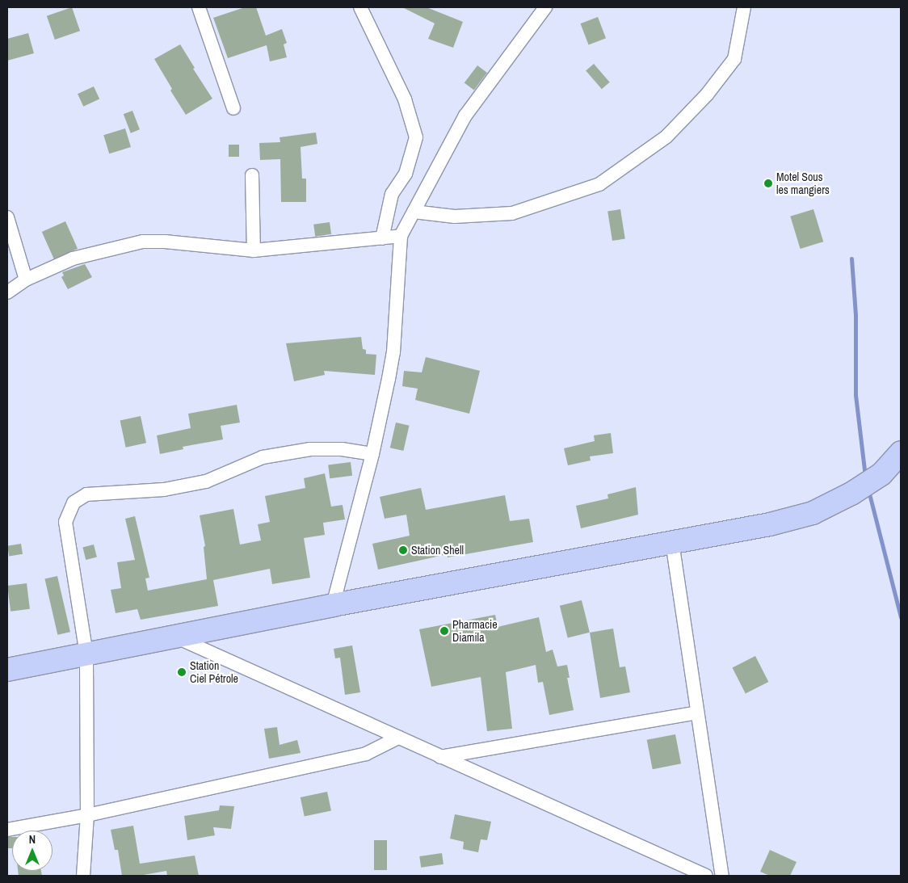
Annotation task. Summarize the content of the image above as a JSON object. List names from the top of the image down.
{
  "places": [
    "Motel Sous les mangiers",
    "Station Shell",
    "Pharmacie Diamila",
    "Station Ciel Pétrole"
  ],
  "north": "top"
}
